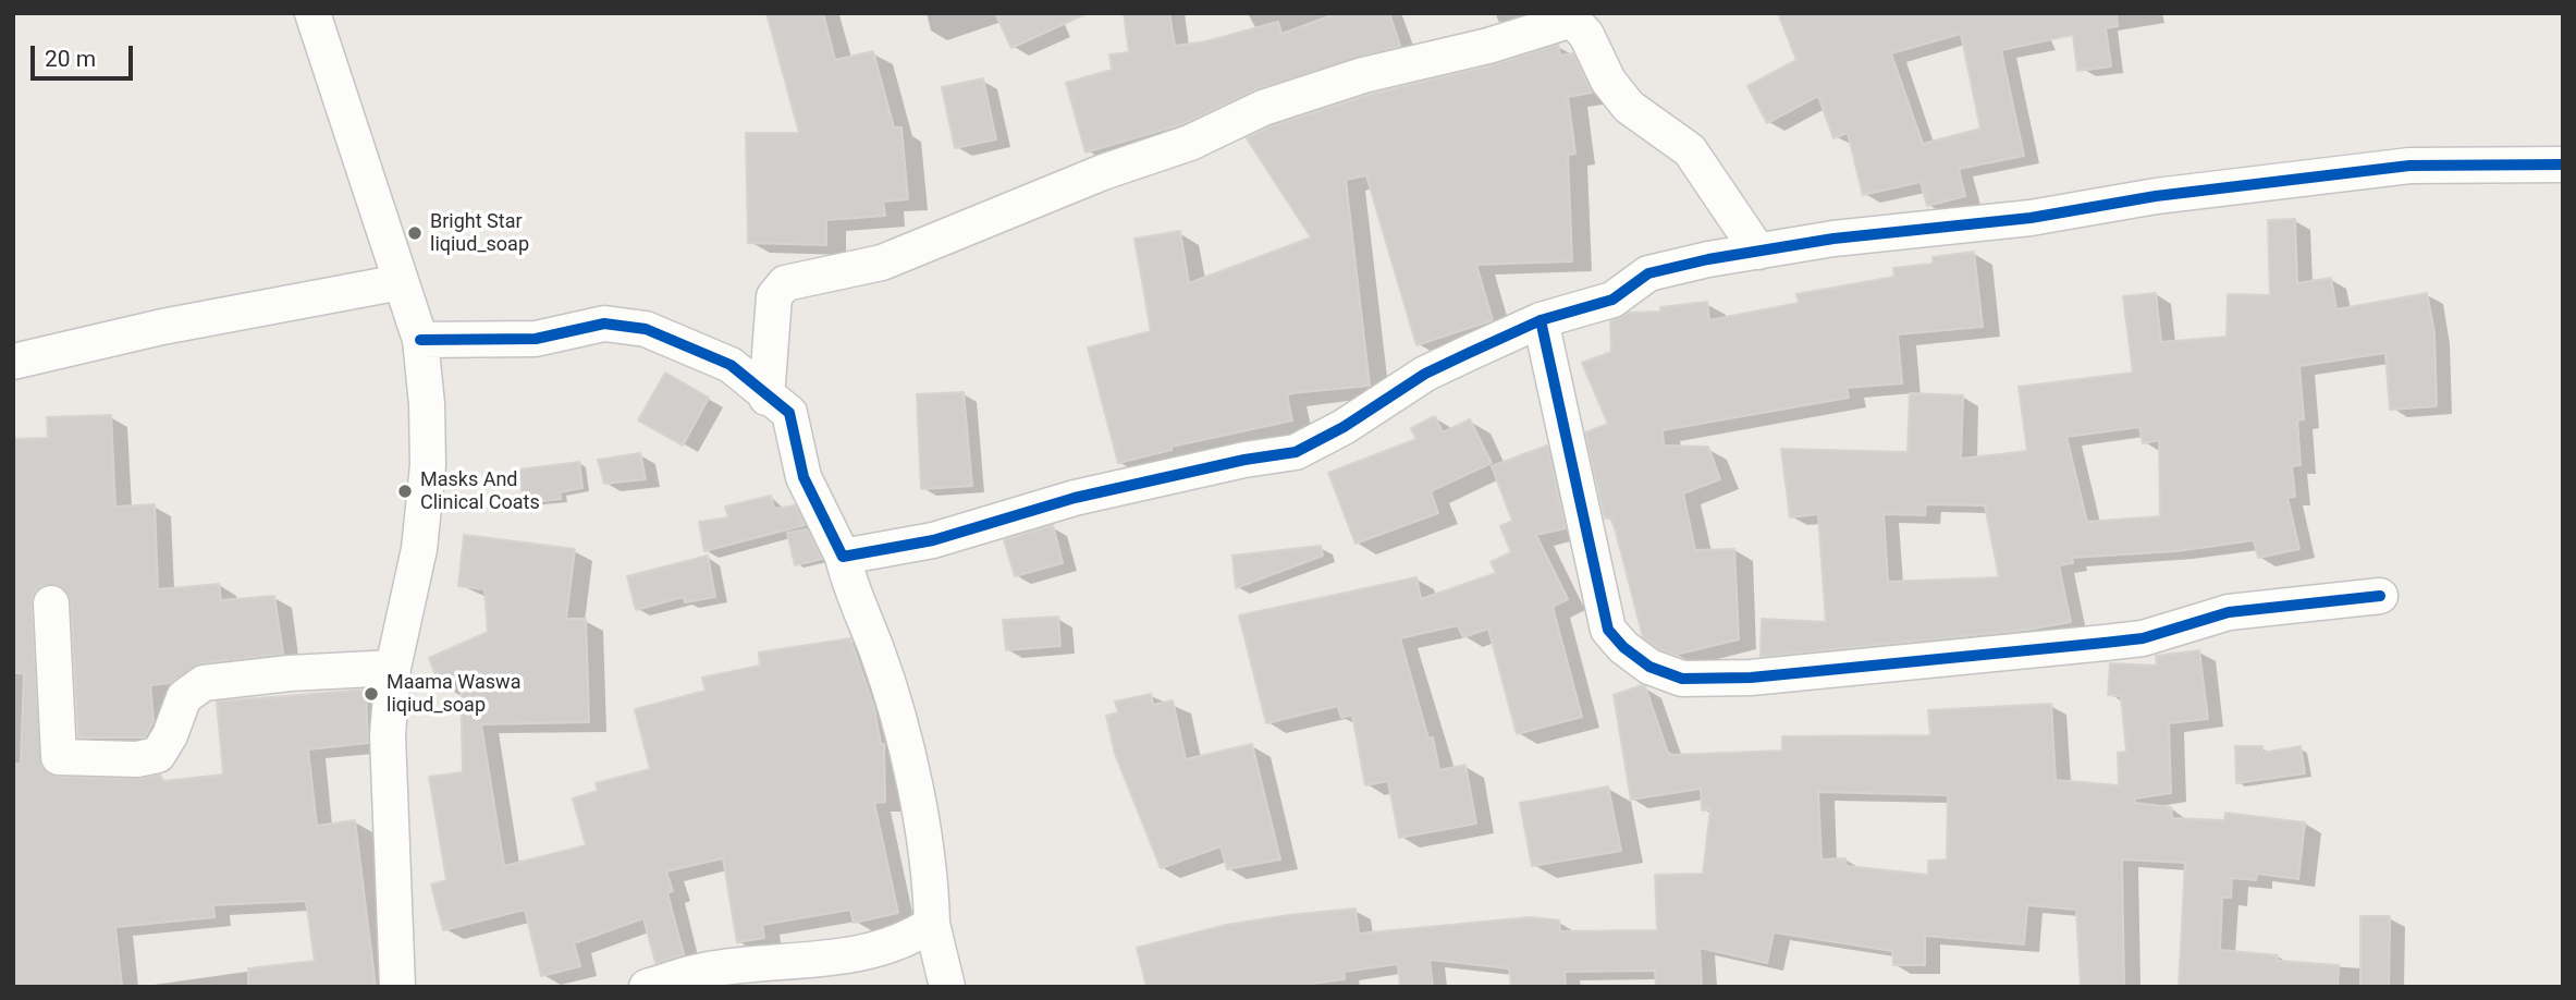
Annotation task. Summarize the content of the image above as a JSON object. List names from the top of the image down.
{
  "places": ["Bright Star liqiud_soap", "Masks And Clinical Coats", "Maama Waswa liqiud_soap"],
  "scale_bar": "20 m"
}
